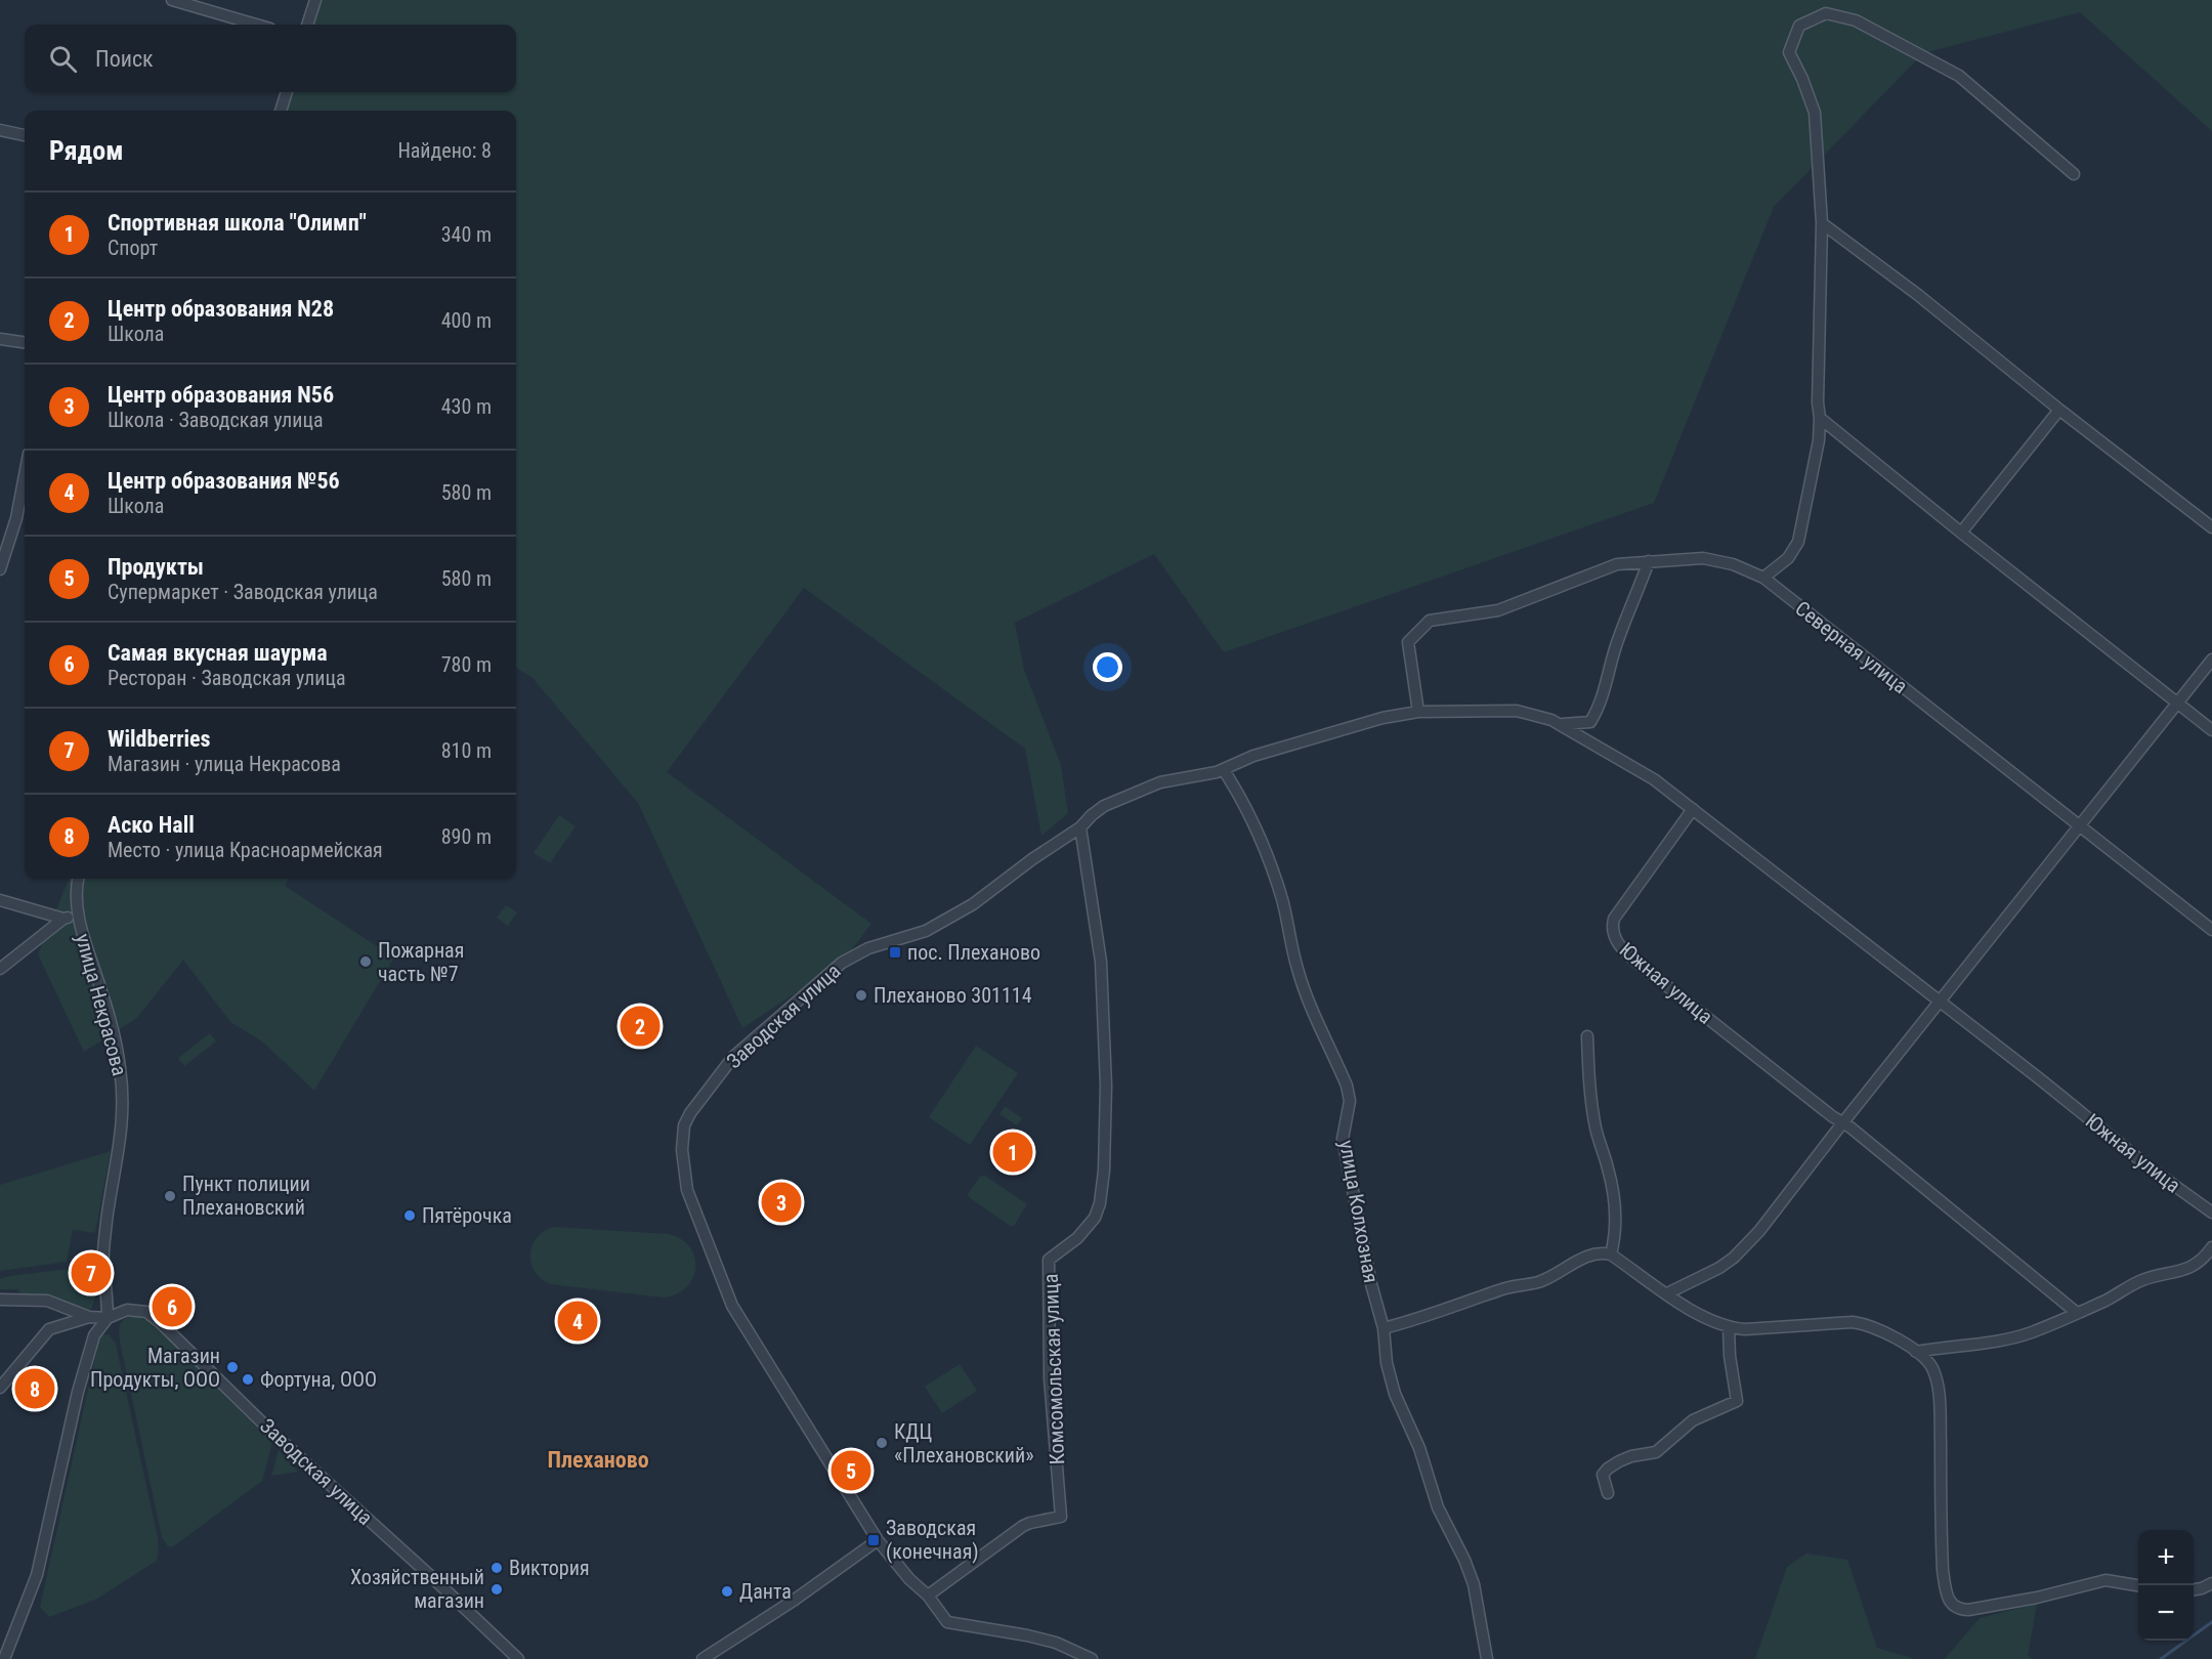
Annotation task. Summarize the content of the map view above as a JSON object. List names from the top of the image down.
{
  "streets": {
    "street": [
      "Северная улица",
      "Южная улица",
      "улица Некрасова",
      "Заводская улица",
      "улица Колхозная",
      "Комсомольская улица"
    ]
  },
  "crossings": [
    ["Северная улица", "Заводская улица"],
    ["Южная улица", "Заводская улица"],
    ["улица Некрасова", "Заводская улица"],
    ["Заводская улица", "улица Колхозная"],
    ["Заводская улица", "Комсомольская улица"]
  ],
  "districts": ["Плеханово"],
  "places": {
    "transit": ["пос. Плеханово", "Заводская (конечная)"],
    "other": [
      "Пожарная часть №7",
      "Плеханово 301114",
      "Пункт полиции Плехановский",
      "Пятёрочка",
      "Магазин Продукты, ООО",
      "Фортуна, ООО",
      "КДЦ «Плехановский»",
      "Виктория",
      "Хозяйственный магазин",
      "Данта"
    ]
  },
  "page": {
    "search": "Поиск",
    "heading": ["Рядом", "Найдено: 8"],
    "list": [
      {
        "mark": "1",
        "name": "Спортивная школа \"Олимп\"",
        "note": "Спорт",
        "value": "340 m"
      },
      {
        "mark": "2",
        "name": "Центр образования N28",
        "note": "Школа",
        "value": "400 m"
      },
      {
        "mark": "3",
        "name": "Центр образования N56",
        "note": "Школа · Заводская улица",
        "value": "430 m"
      },
      {
        "mark": "4",
        "name": "Центр образования №56",
        "note": "Школа",
        "value": "580 m"
      },
      {
        "mark": "5",
        "name": "Продукты",
        "note": "Супермаркет · Заводская улица",
        "value": "580 m"
      },
      {
        "mark": "6",
        "name": "Самая вкусная шаурма",
        "note": "Ресторан · Заводская улица",
        "value": "780 m"
      },
      {
        "mark": "7",
        "name": "Wildberries",
        "note": "Магазин · улица Некрасова",
        "value": "810 m"
      },
      {
        "mark": "8",
        "name": "Аско Hall",
        "note": "Место · улица Красноармейская",
        "value": "890 m"
      }
    ],
    "pins": [
      "2",
      "1",
      "3",
      "7",
      "6",
      "4",
      "8",
      "5"
    ],
    "map_buttons": ["+", "−"]
  }
}
